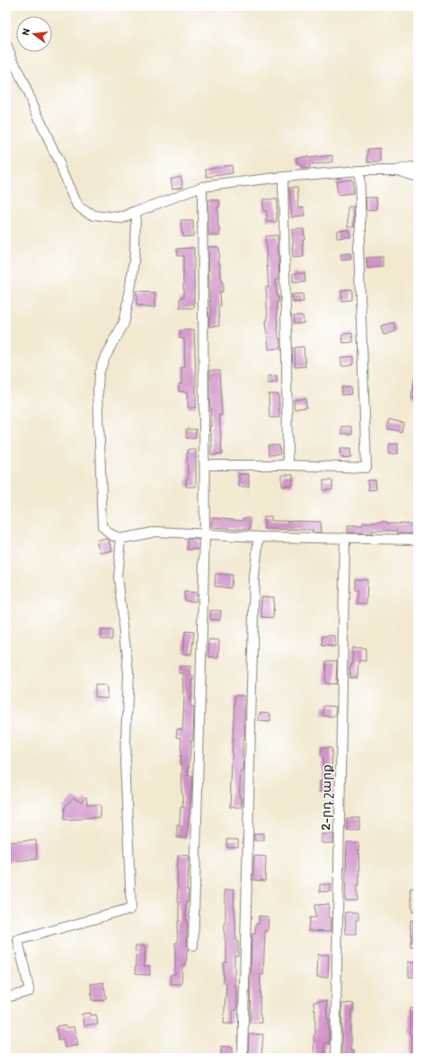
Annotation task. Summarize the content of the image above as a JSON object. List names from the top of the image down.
{
  "streets": {
    "street": ["2-րդ շարք"]
  },
  "north": "left"
}
